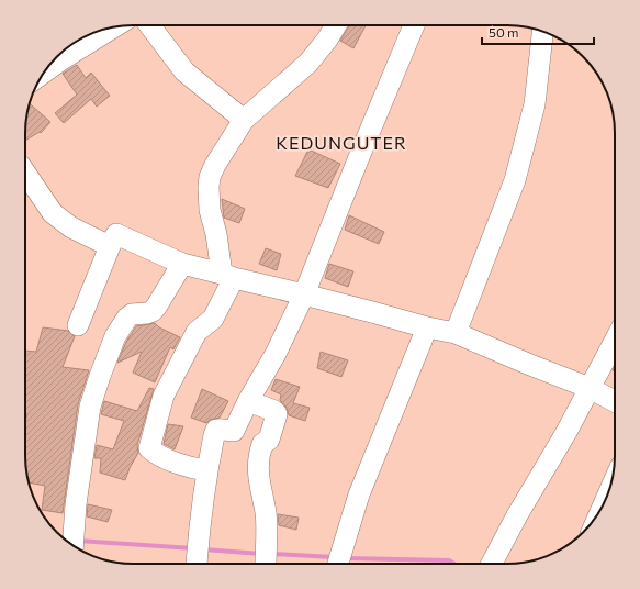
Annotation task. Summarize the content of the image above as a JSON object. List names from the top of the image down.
{
  "districts": ["KEDUNGUTER"],
  "scale_bar": "50 m"
}
